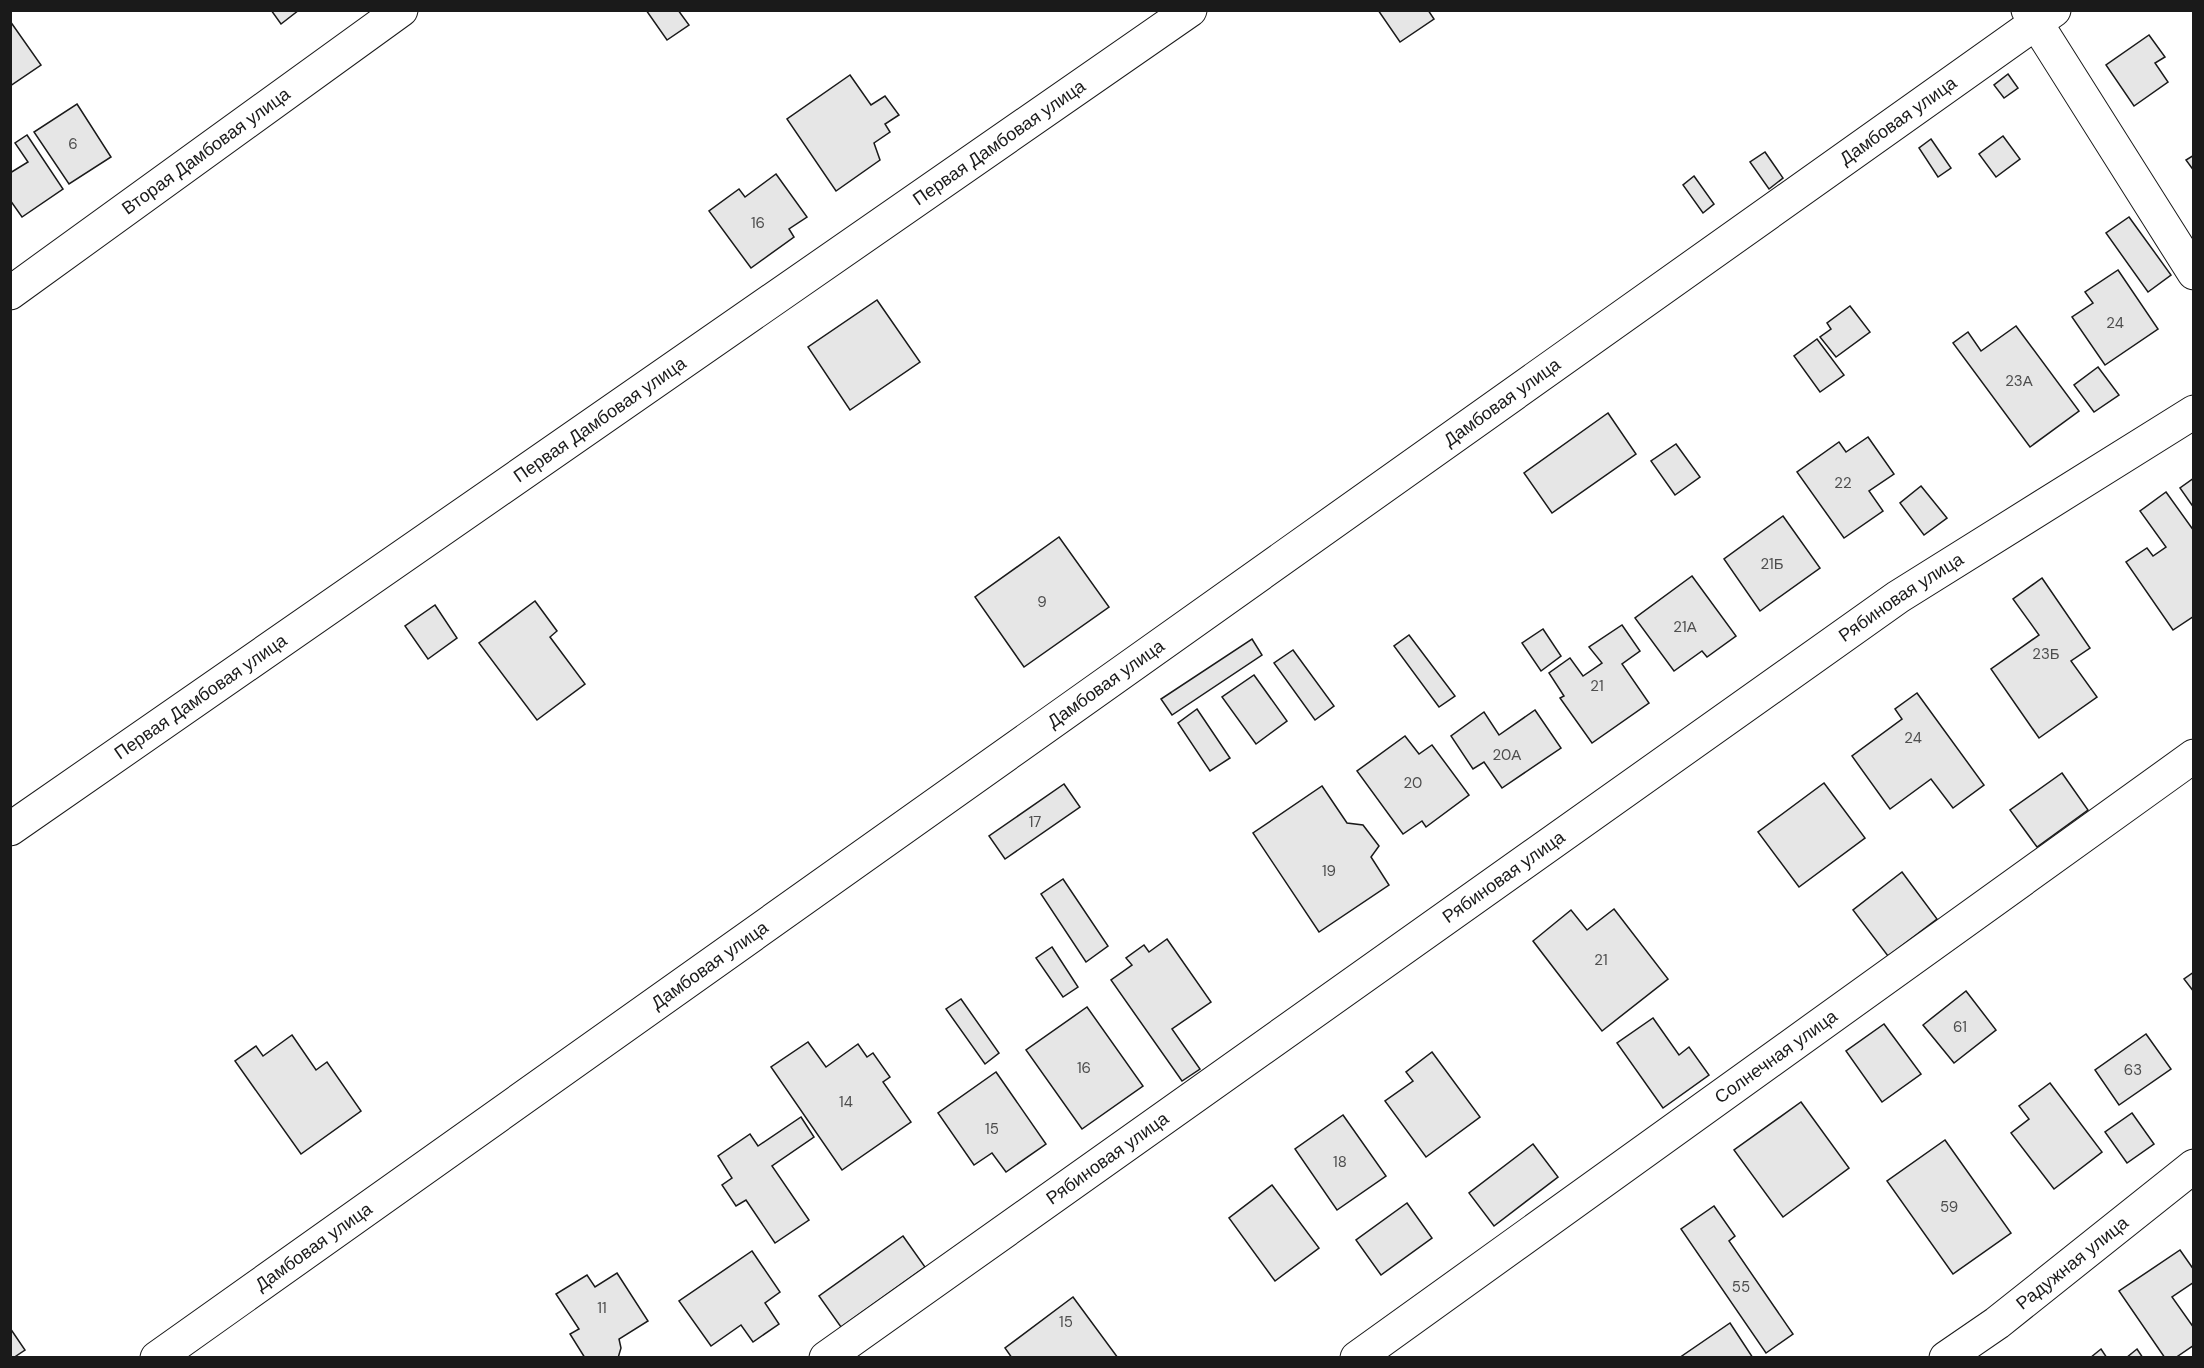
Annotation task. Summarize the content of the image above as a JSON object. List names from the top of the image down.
{
  "streets": {
    "street": [
      "Дамбовая улица",
      "Первая Дамбовая улица",
      "Вторая Дамбовая улица",
      "Рябиновая улица",
      "Солнечная улица",
      "Радужная улица"
    ]
  },
  "house_numbers": [
    "6",
    "16",
    "24",
    "23А",
    "22",
    "21Б",
    "9",
    "21А",
    "23Б",
    "21",
    "24",
    "20А",
    "20",
    "17",
    "19",
    "21",
    "61",
    "16",
    "63",
    "14",
    "15",
    "18",
    "59",
    "55",
    "11",
    "15"
  ]
}
